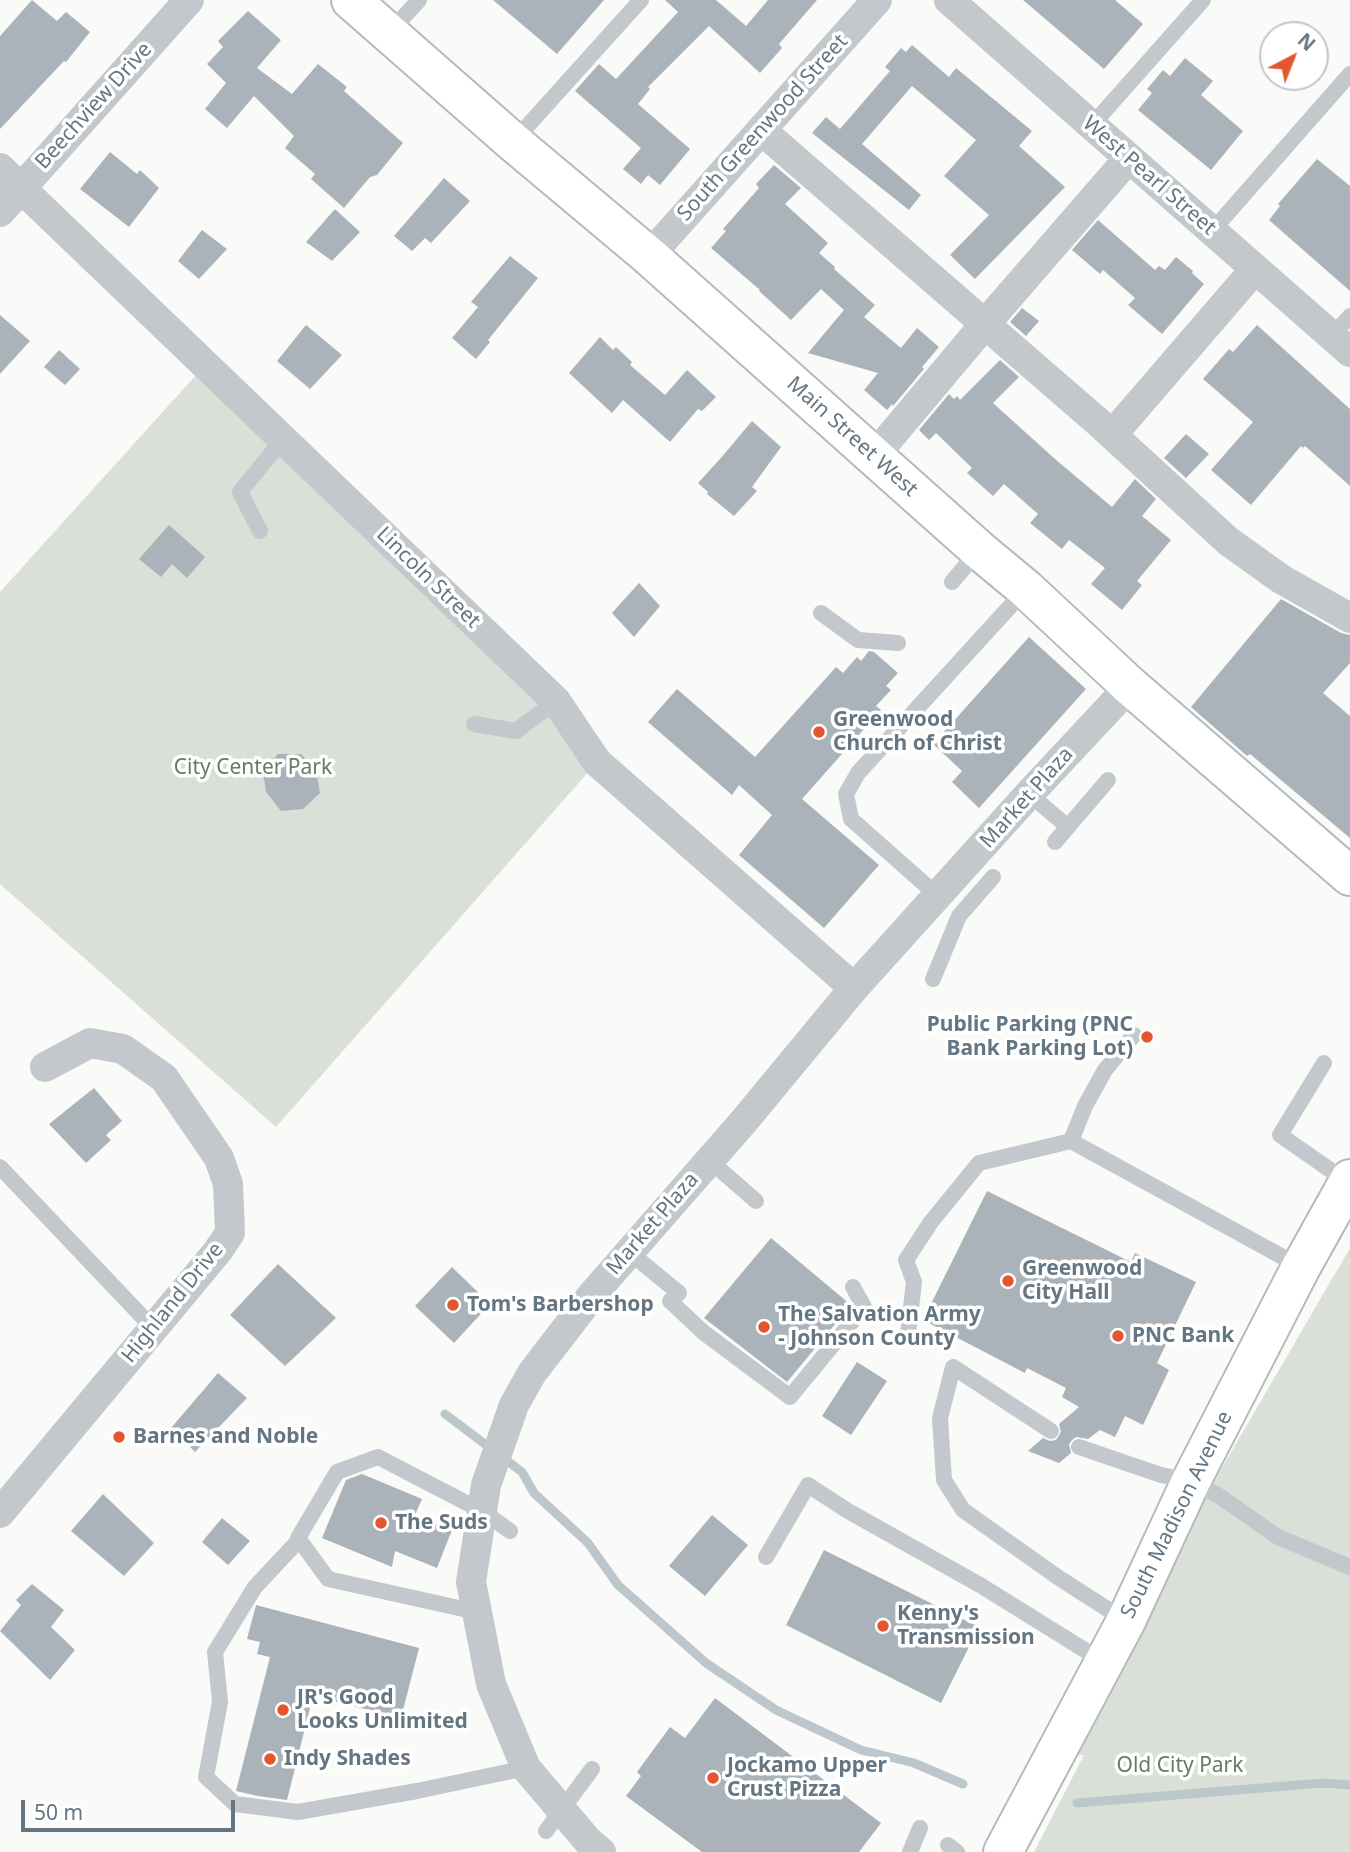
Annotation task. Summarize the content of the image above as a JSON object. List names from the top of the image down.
{
  "streets": {
    "main road": ["Main Street West", "South Madison Avenue"],
    "street": [
      "Beechview Drive",
      "South Greenwood Street",
      "West Pearl Street",
      "Lincoln Street",
      "Market Plaza",
      "Highland Drive"
    ]
  },
  "crossings": [
    ["Beechview Drive", "Lincoln Street"],
    ["South Greenwood Street", "Main Street West"],
    ["Main Street West", "Market Plaza"],
    ["Lincoln Street", "Market Plaza"]
  ],
  "parks": ["City Center Park", "Old City Park"],
  "places": [
    "Greenwood Church of Christ",
    "Public Parking (PNC Bank Parking Lot)",
    "Greenwood City Hall",
    "Tom's Barbershop",
    "The Salvation Army - Johnson County",
    "PNC Bank",
    "Barnes and Noble",
    "The Suds",
    "Kenny's Transmission",
    "JR's Good Looks Unlimited",
    "Indy Shades",
    "Jockamo Upper Crust Pizza"
  ],
  "scale_bar": "50 m",
  "north": "top right"
}
